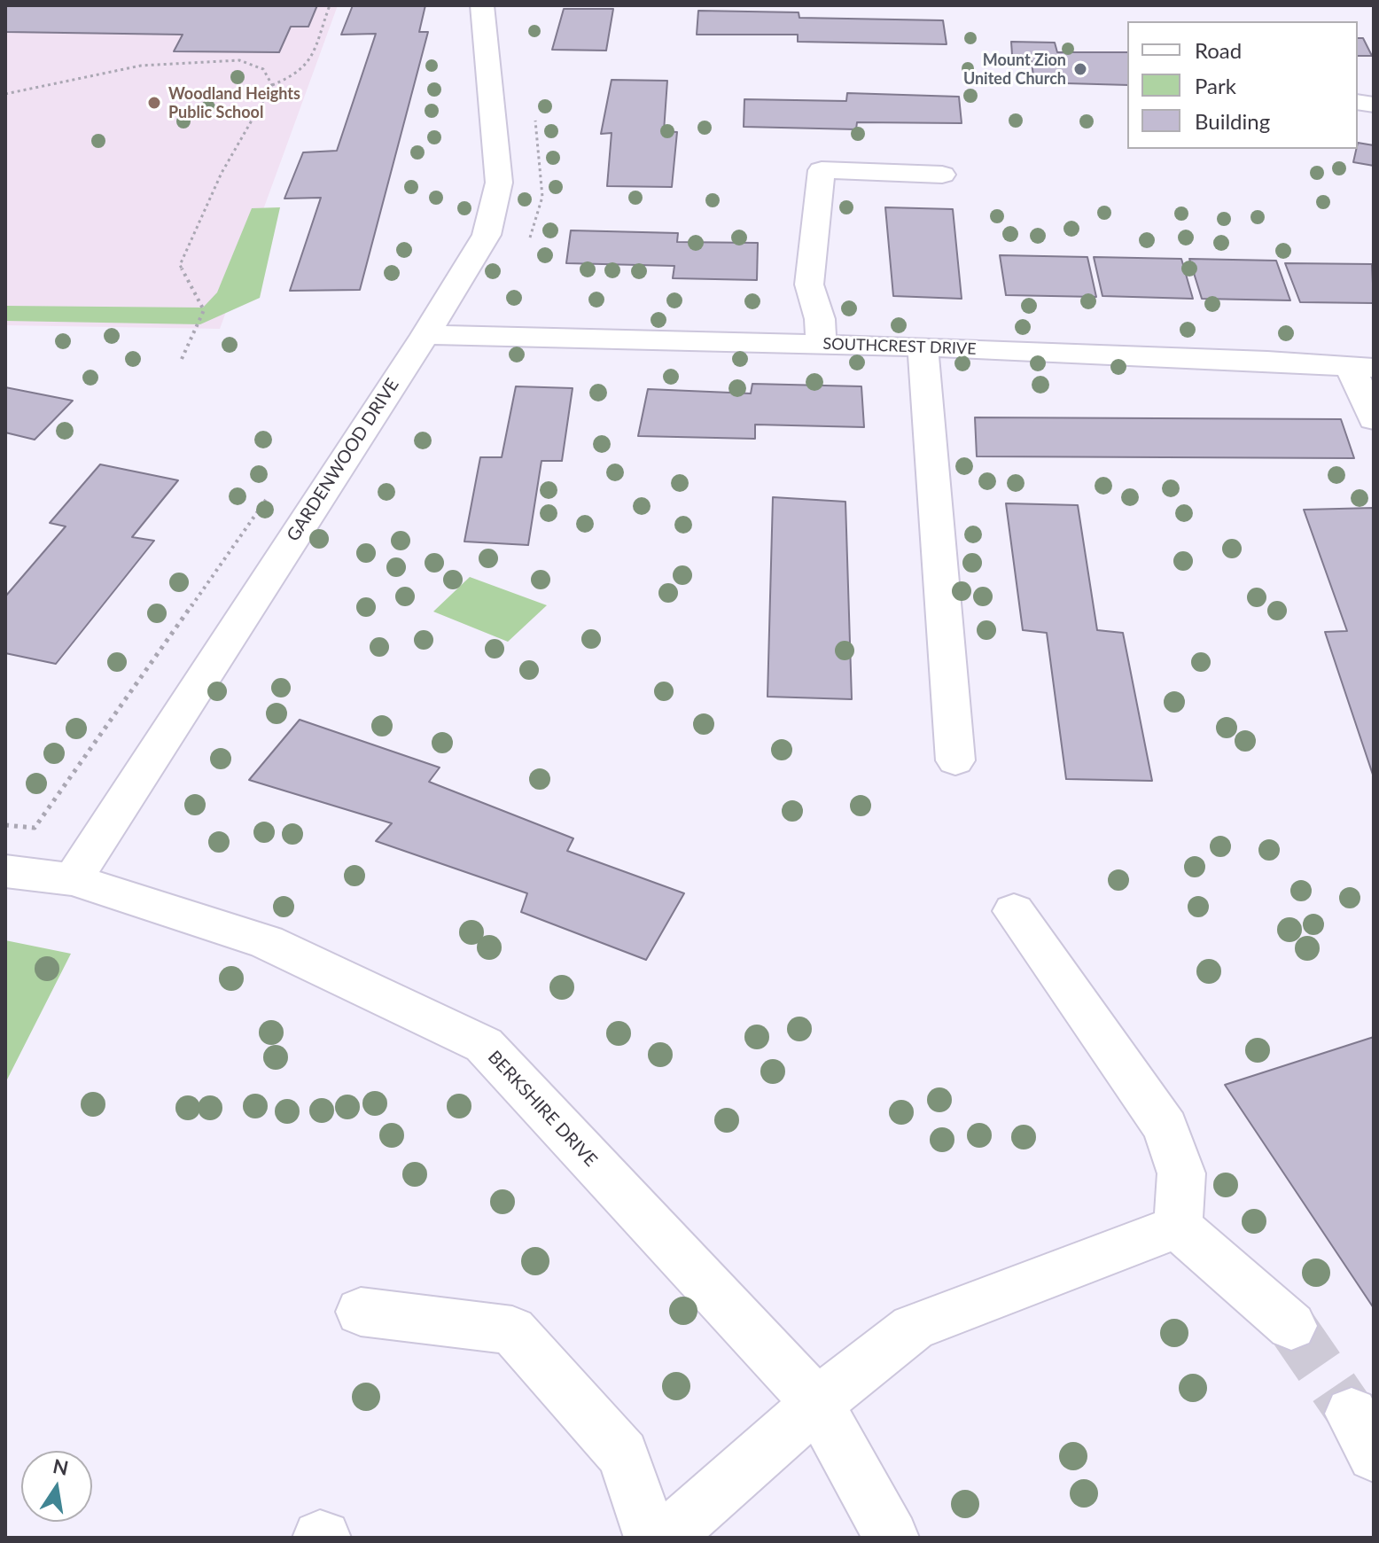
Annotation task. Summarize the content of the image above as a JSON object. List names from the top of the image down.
{
  "streets": {
    "street": ["SOUTHCREST DRIVE", "GARDENWOOD DRIVE", "BERKSHIRE DRIVE"]
  },
  "crossings": [
    ["SOUTHCREST DRIVE", "GARDENWOOD DRIVE"],
    ["GARDENWOOD DRIVE", "BERKSHIRE DRIVE"]
  ],
  "places": ["Mount Zion United Church", "Woodland Heights Public School"],
  "legend": ["Road", "Park", "Building"],
  "north": "top"
}
